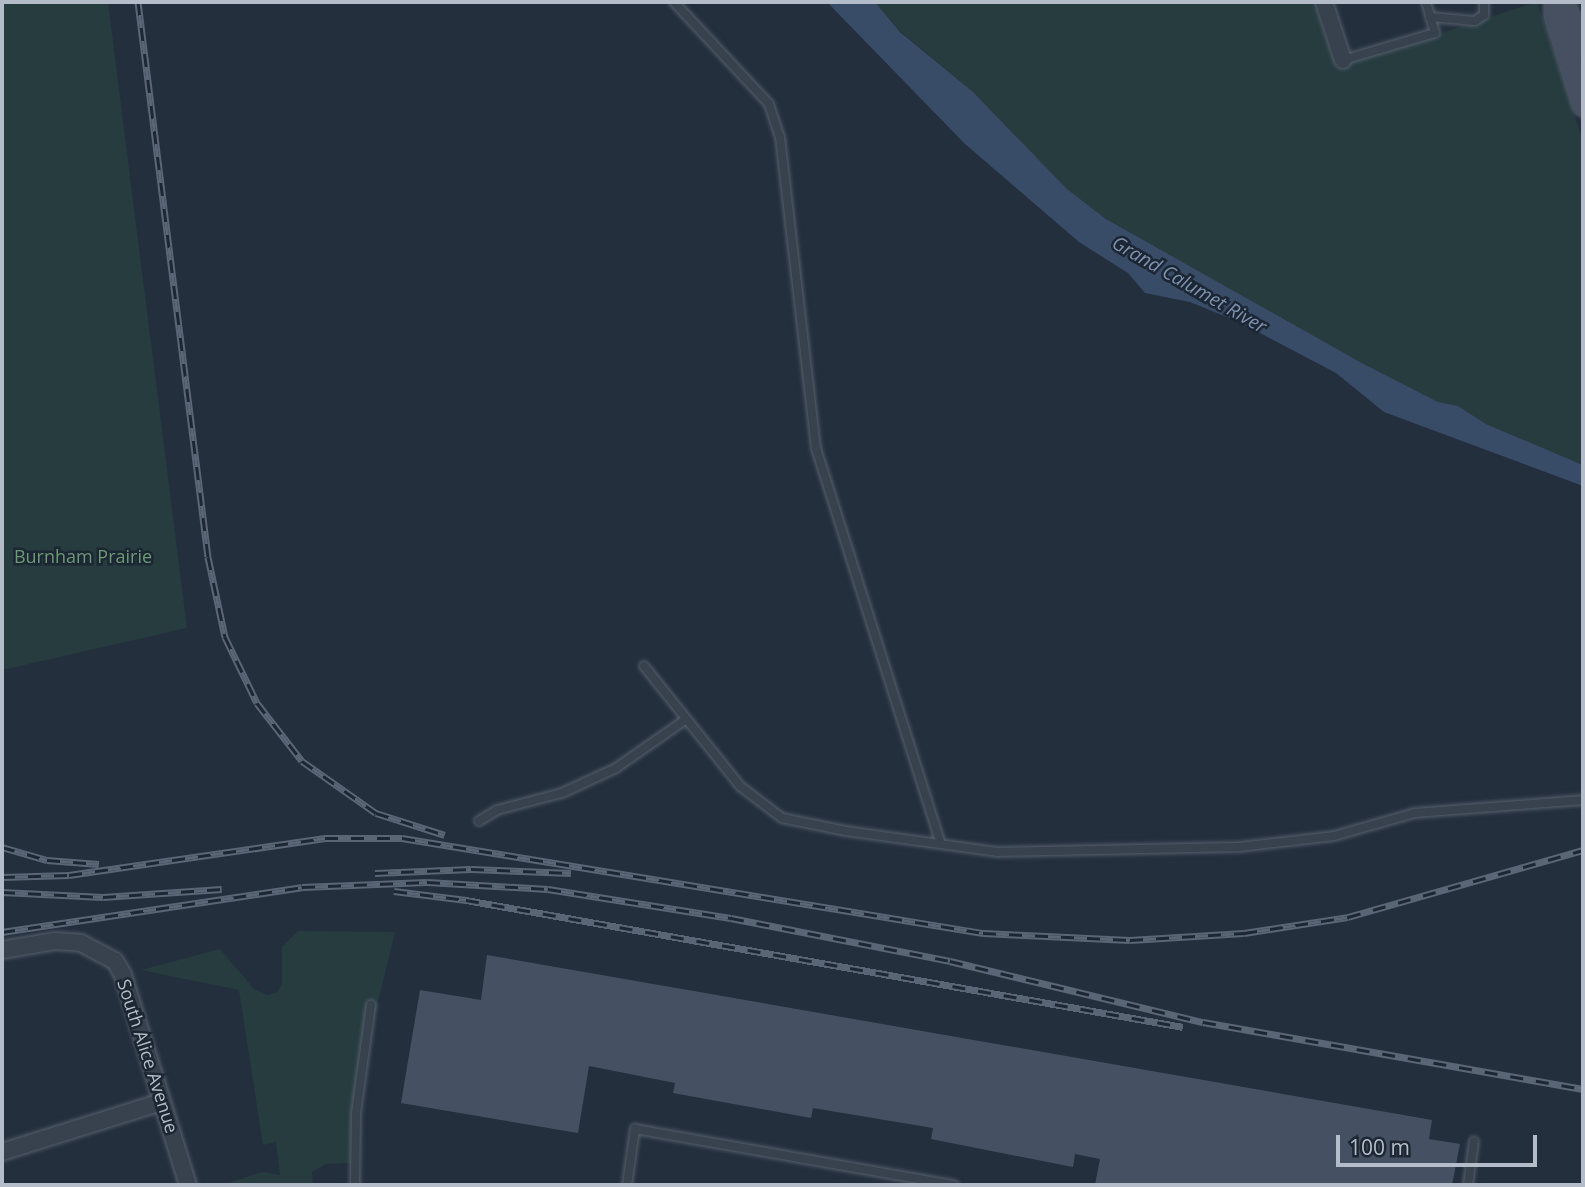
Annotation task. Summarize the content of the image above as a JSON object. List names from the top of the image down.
{
  "streets": {
    "street": ["South Alice Avenue"]
  },
  "water": ["Grand Calumet River"],
  "parks": ["Burnham Prairie"],
  "scale_bar": "100 m"
}
